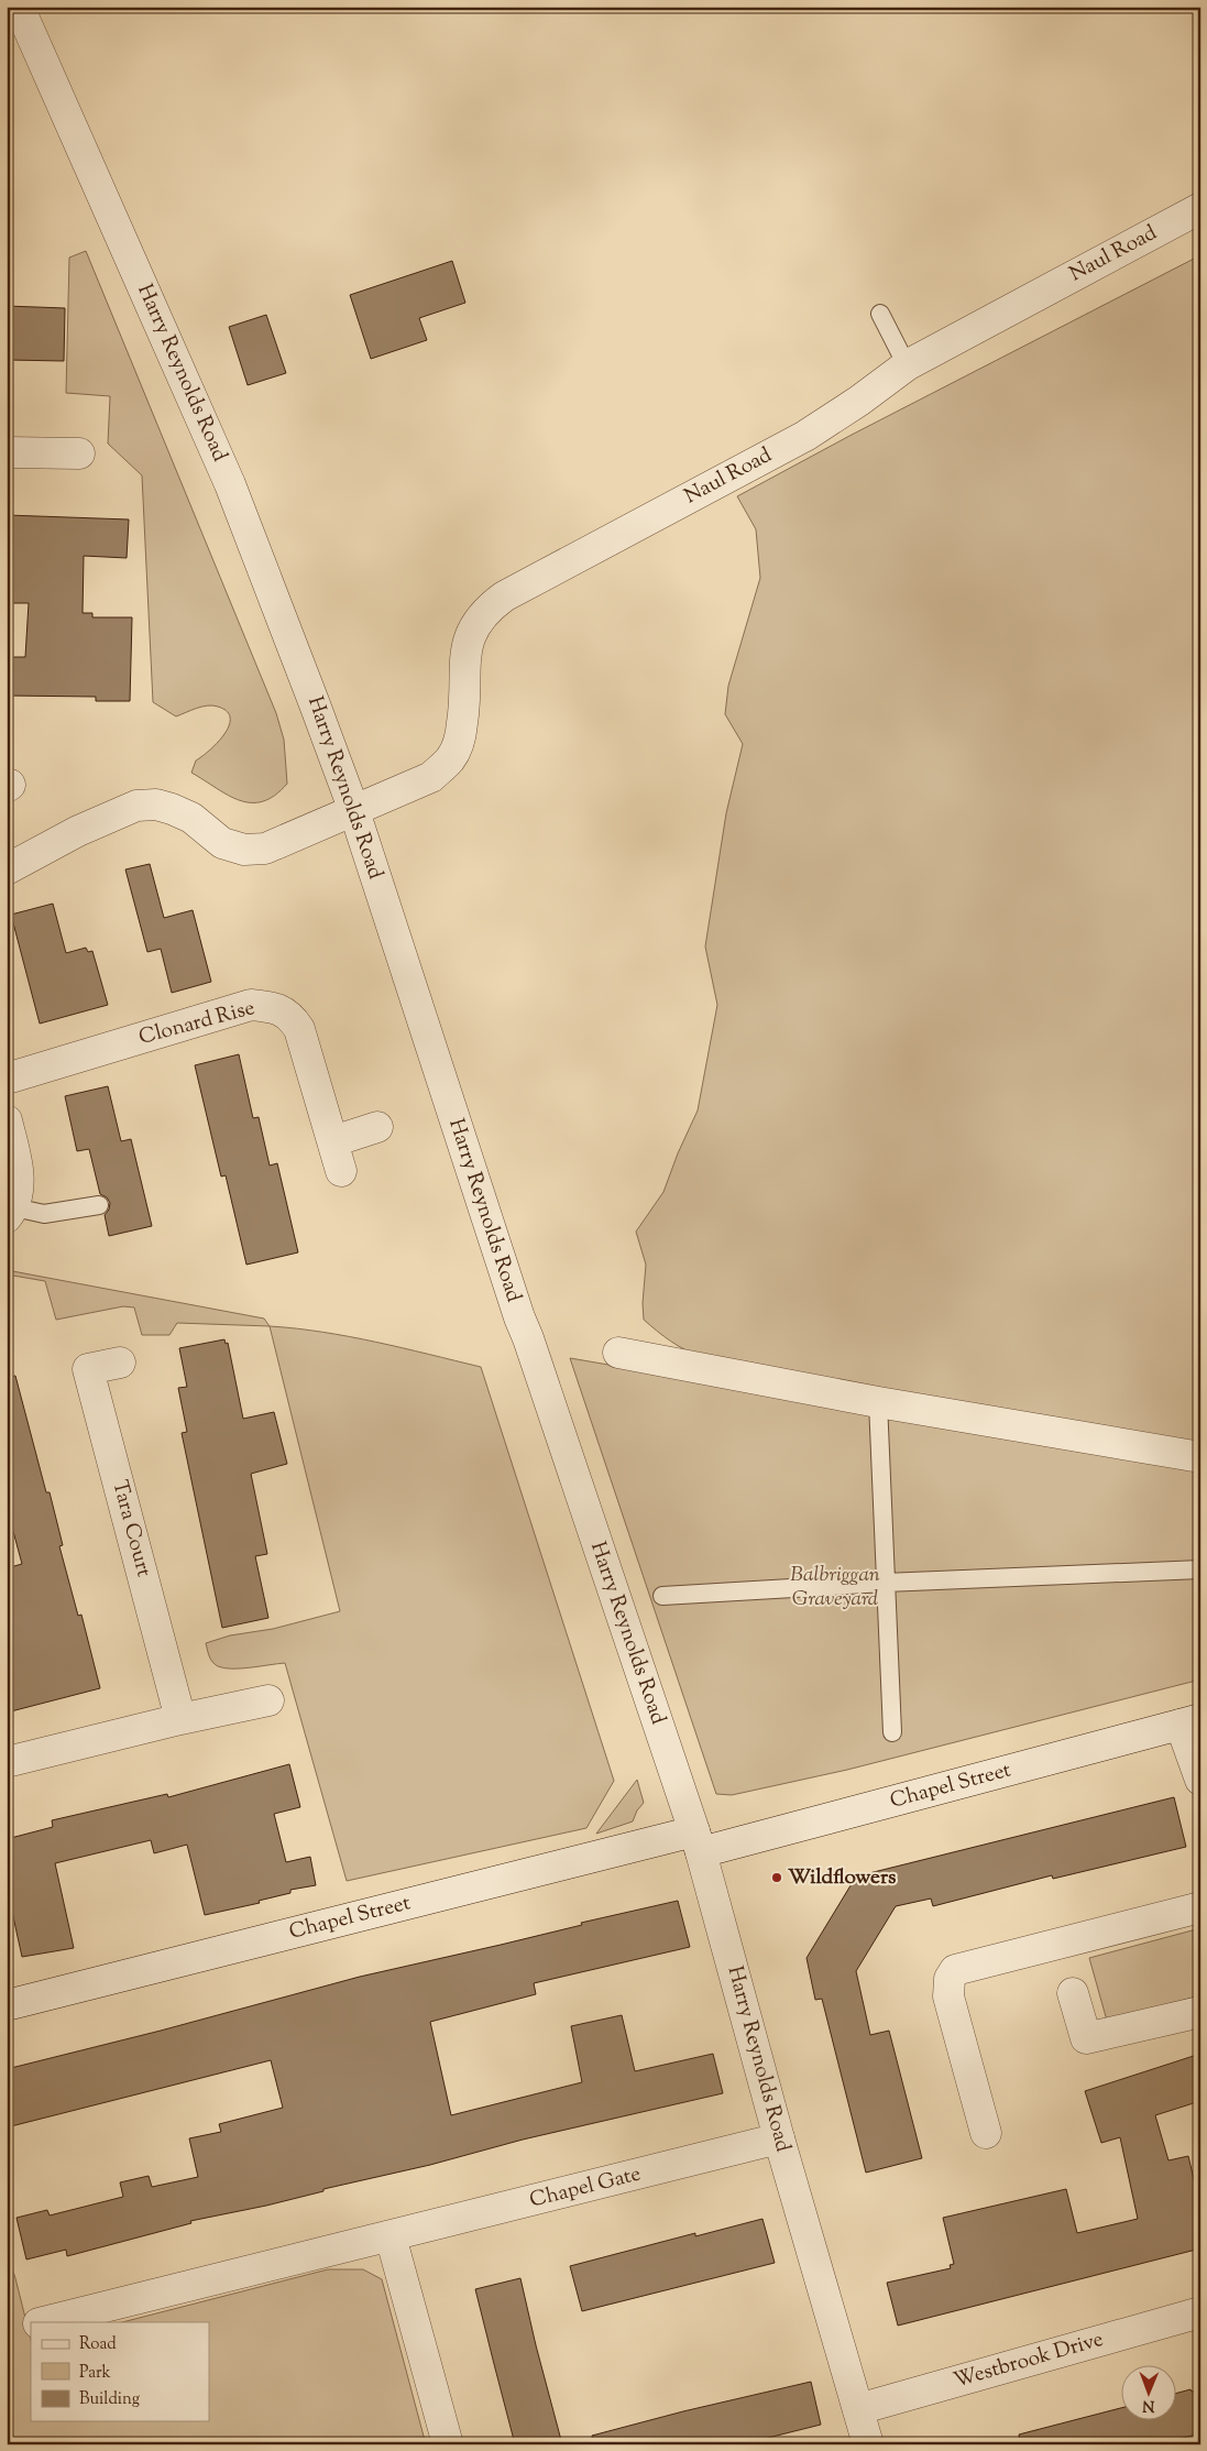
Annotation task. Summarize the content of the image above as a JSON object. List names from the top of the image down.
{
  "streets": {
    "street": [
      "Naul Road",
      "Harry Reynolds Road",
      "Clonard Rise",
      "Tara Court",
      "Chapel Street",
      "Chapel Gate",
      "Westbrook Drive"
    ]
  },
  "crossings": [
    ["Naul Road", "Harry Reynolds Road"],
    ["Harry Reynolds Road", "Chapel Street"],
    ["Harry Reynolds Road", "Chapel Gate"],
    ["Harry Reynolds Road", "Westbrook Drive"]
  ],
  "parks": ["Balbriggan Graveyard"],
  "places": ["Wildflowers"],
  "legend": ["Road", "Park", "Building"],
  "north": "bottom"
}
